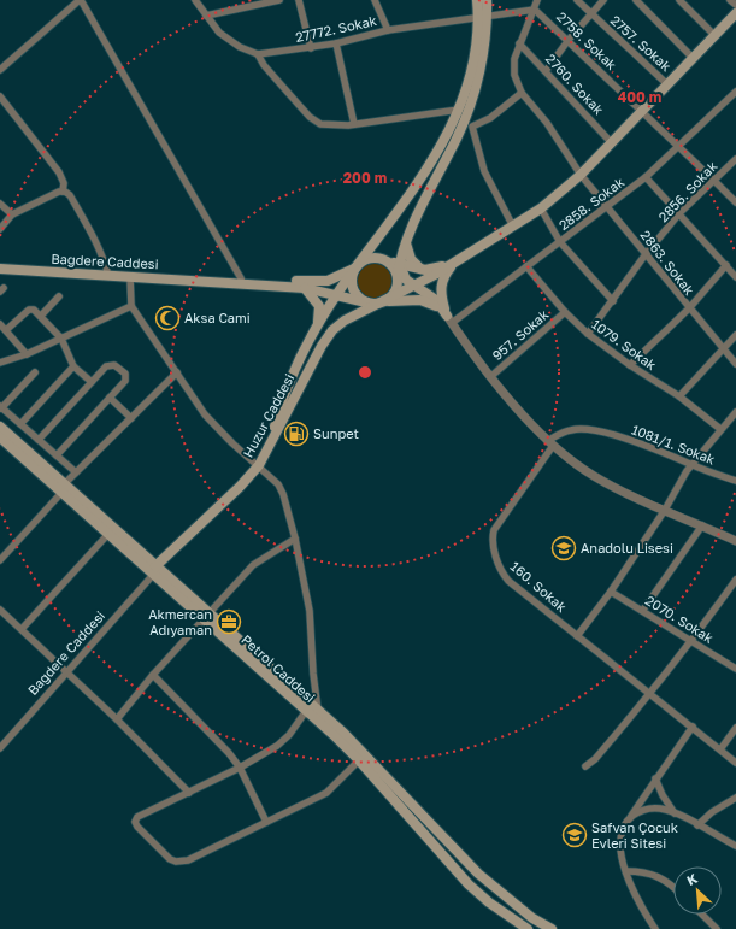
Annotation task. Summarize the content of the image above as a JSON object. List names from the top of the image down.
{
  "streets": {
    "main road": ["Bağdere Caddesi", "Huzur Caddesi", "Petrol Caddesi"],
    "street": [
      "27772. Sokak",
      "2758. Sokak",
      "2757. Sokak",
      "2760. Sokak",
      "2856. Sokak",
      "2858. Sokak",
      "2863. Sokak",
      "957. Sokak",
      "1079. Sokak",
      "1081/1. Sokak",
      "160. Sokak",
      "2070. Sokak",
      "Bagdere Caddesi"
    ]
  },
  "crossings": [
    ["2758. Sokak", "2856. Sokak"],
    ["2758. Sokak", "2858. Sokak"],
    ["2856. Sokak", "2863. Sokak"],
    ["2856. Sokak", "1079. Sokak"],
    ["2858. Sokak", "2863. Sokak"],
    ["2858. Sokak", "1079. Sokak"],
    ["Bağdere Caddesi", "Huzur Caddesi"],
    ["957. Sokak", "1079. Sokak"],
    ["Huzur Caddesi", "Bagdere Caddesi"],
    ["Huzur Caddesi", "Petrol Caddesi"],
    ["1081/1. Sokak", "160. Sokak"],
    ["Bagdere Caddesi", "Petrol Caddesi"]
  ],
  "places": {
    "mosque": ["Aksa Cami"],
    "fuel station": ["Sunpet"],
    "school or university": ["Anadolu Lisesi", "Safvan Çocuk Evleri Sitesi"],
    "office": ["Akmercan Adıyaman"]
  },
  "north": "top left",
  "rings": ["400 m", "200 m"]
}
